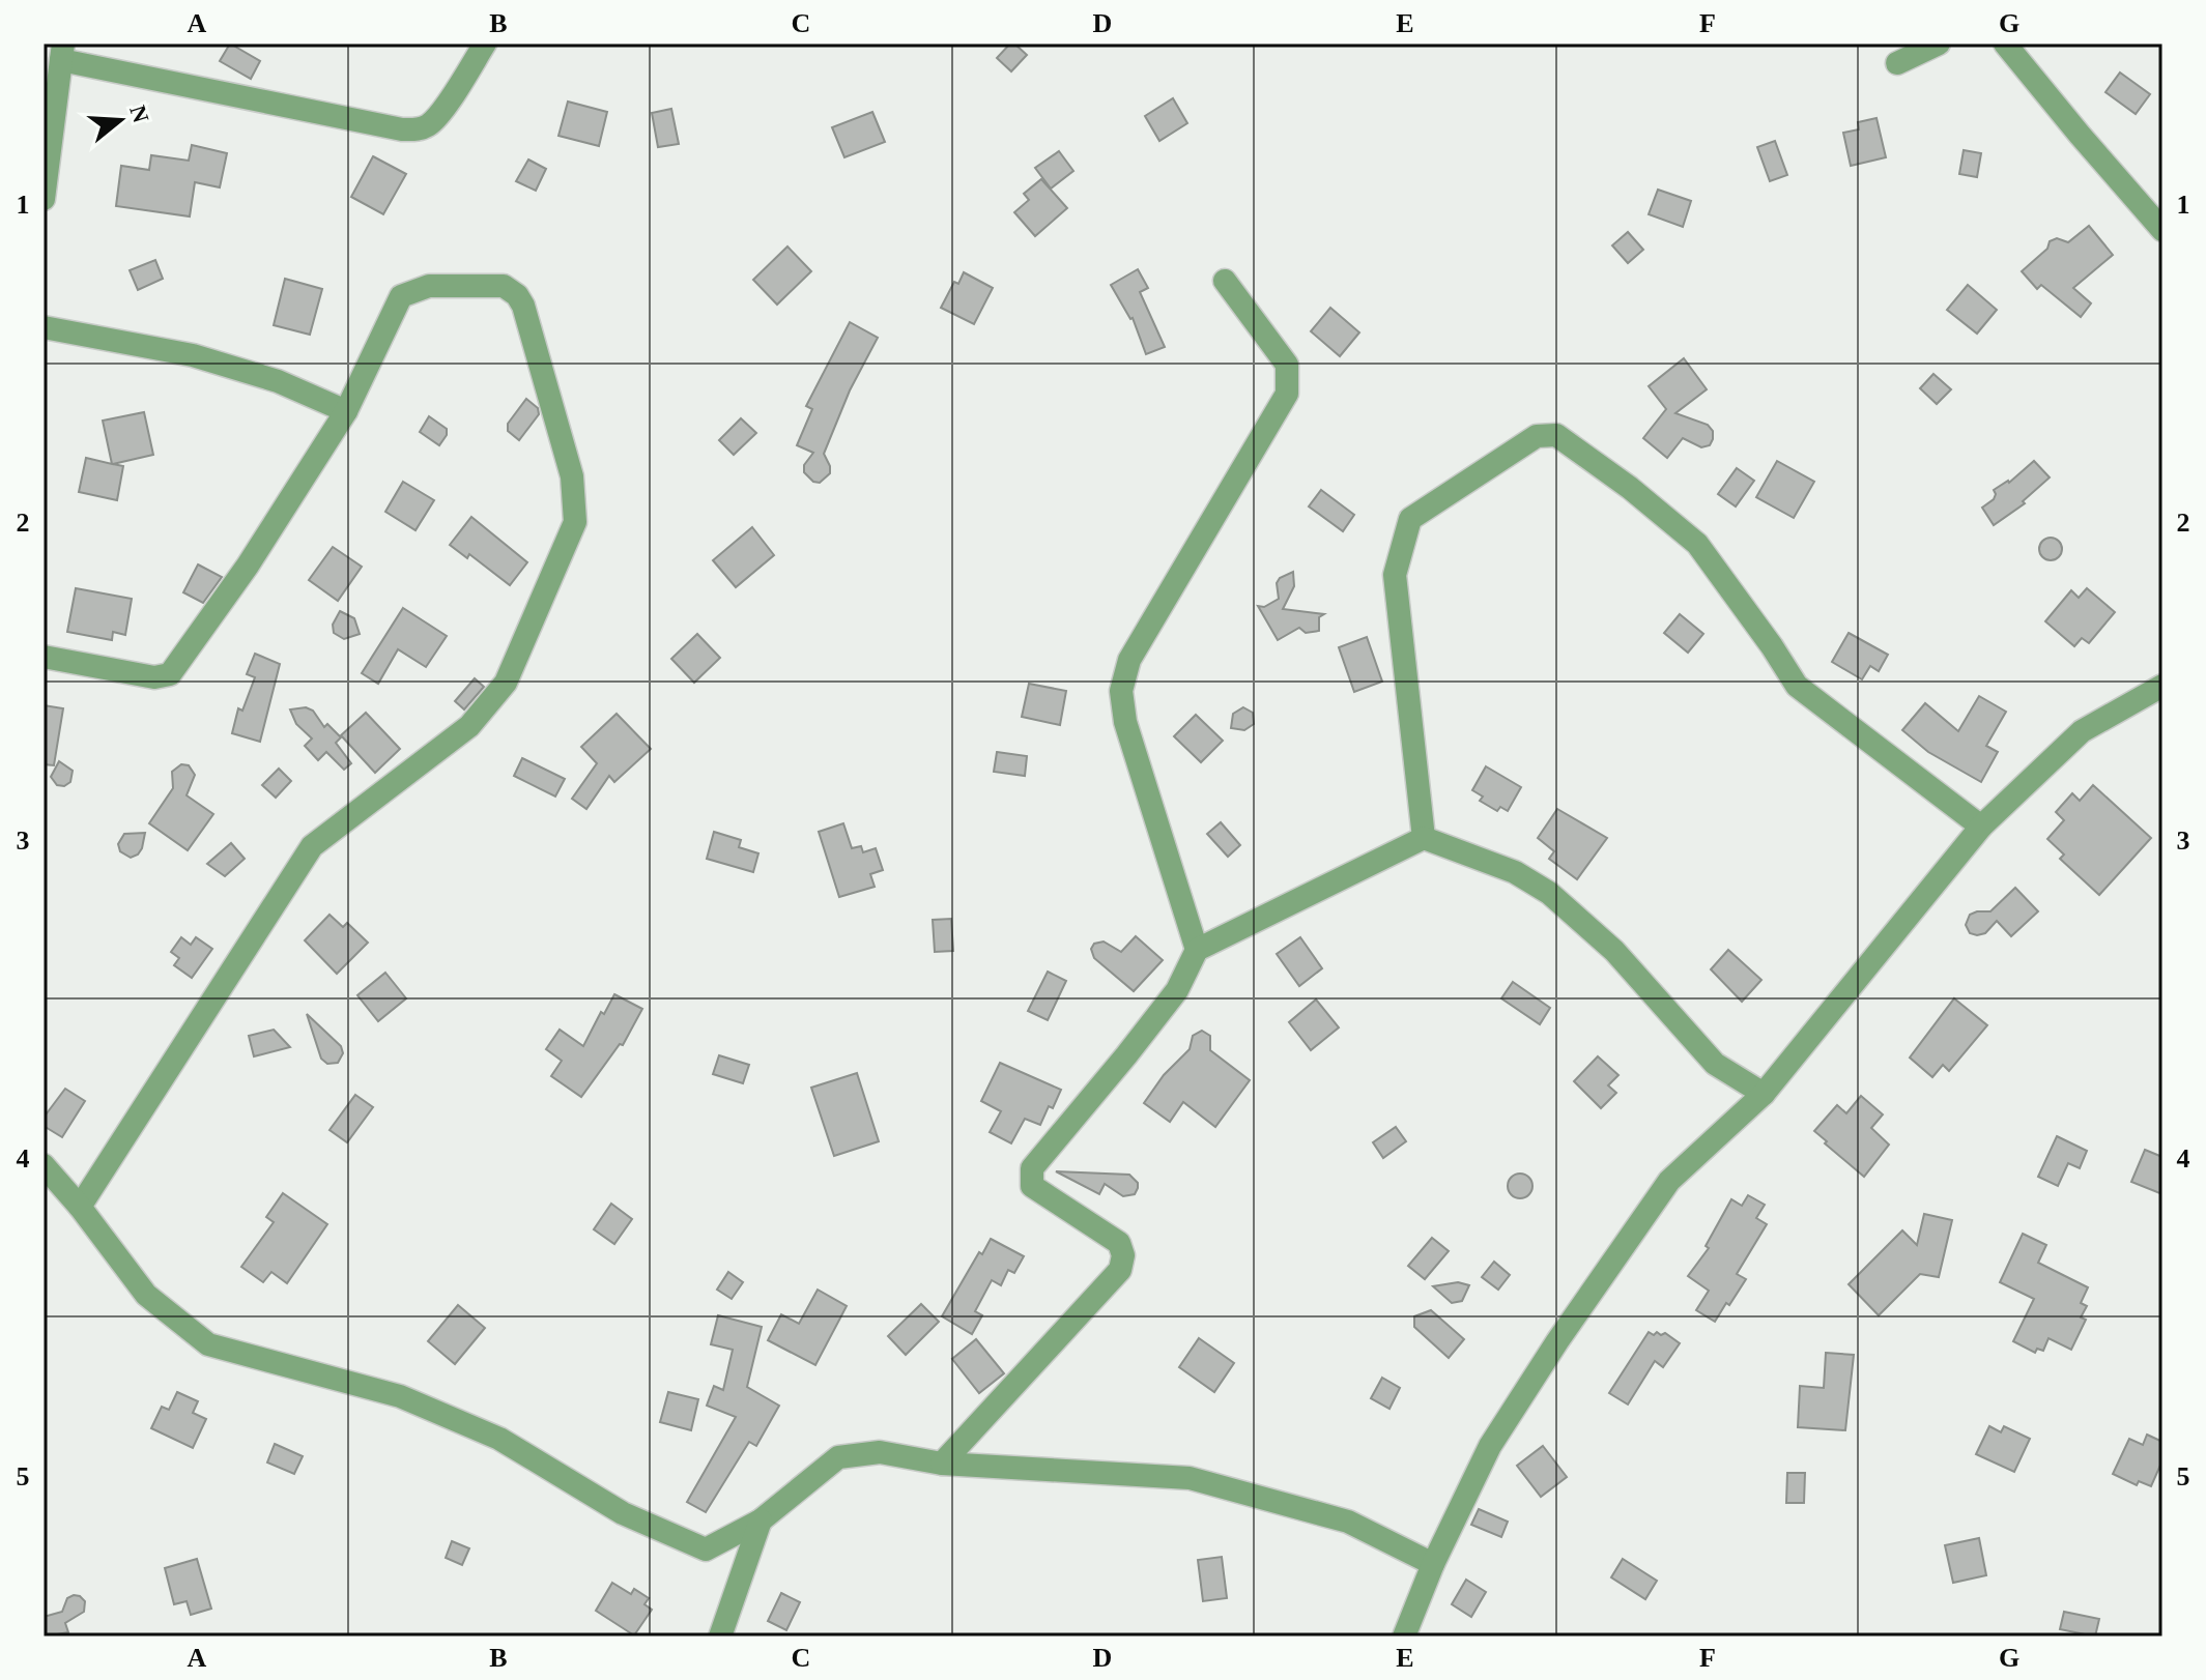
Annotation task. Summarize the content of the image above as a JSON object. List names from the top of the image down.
{
  "north": "right",
  "grid": {
    "columns": [
      "A",
      "B",
      "C",
      "D",
      "E",
      "F",
      "G"
    ],
    "rows": [
      "1",
      "2",
      "3",
      "4",
      "5"
    ]
  }
}
